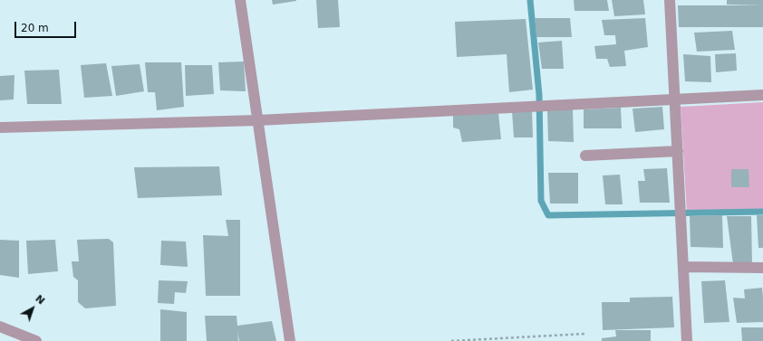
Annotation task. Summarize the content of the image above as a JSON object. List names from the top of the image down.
{
  "scale_bar": "20 m",
  "north": "top right"
}
